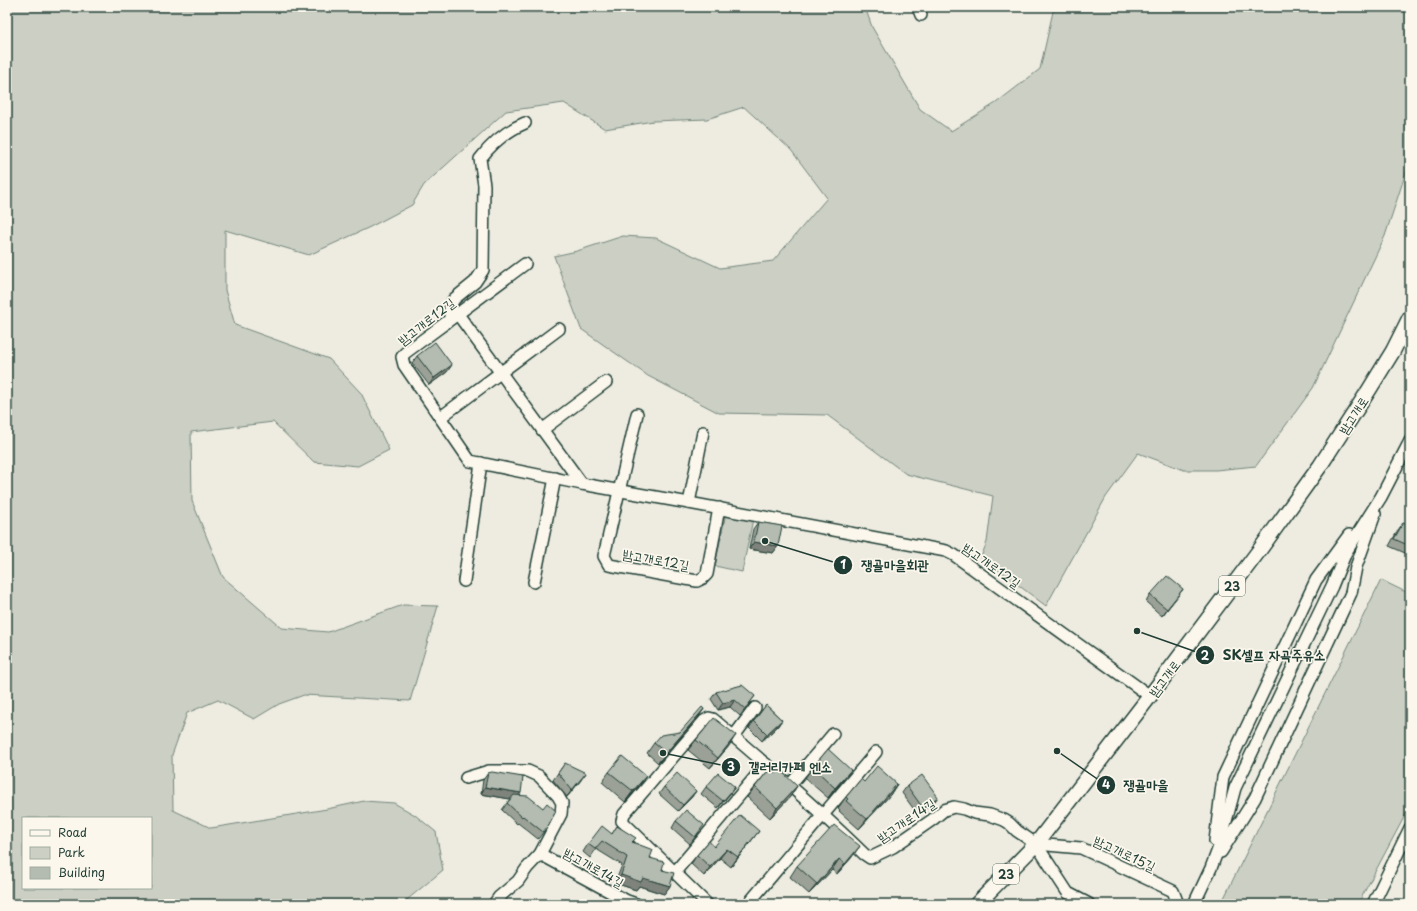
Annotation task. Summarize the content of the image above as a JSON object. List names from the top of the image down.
{
  "streets": {
    "main road": ["밤고개로", "23"],
    "street": ["밤고개로12길", "밤고개로14길", "밤고개로15길"]
  },
  "crossings": [
    ["밤고개로12길", "밤고개로"],
    ["밤고개로", "밤고개로14길"],
    ["밤고개로", "밤고개로15길"],
    ["밤고개로14길", "밤고개로15길"]
  ],
  "places": [
    "쟁골마을회관",
    "SK셀프 자곡주유소",
    "쟁골마을",
    "갤러리카페 엔소"
  ],
  "legend": ["Road", "Park", "Building"]
}
